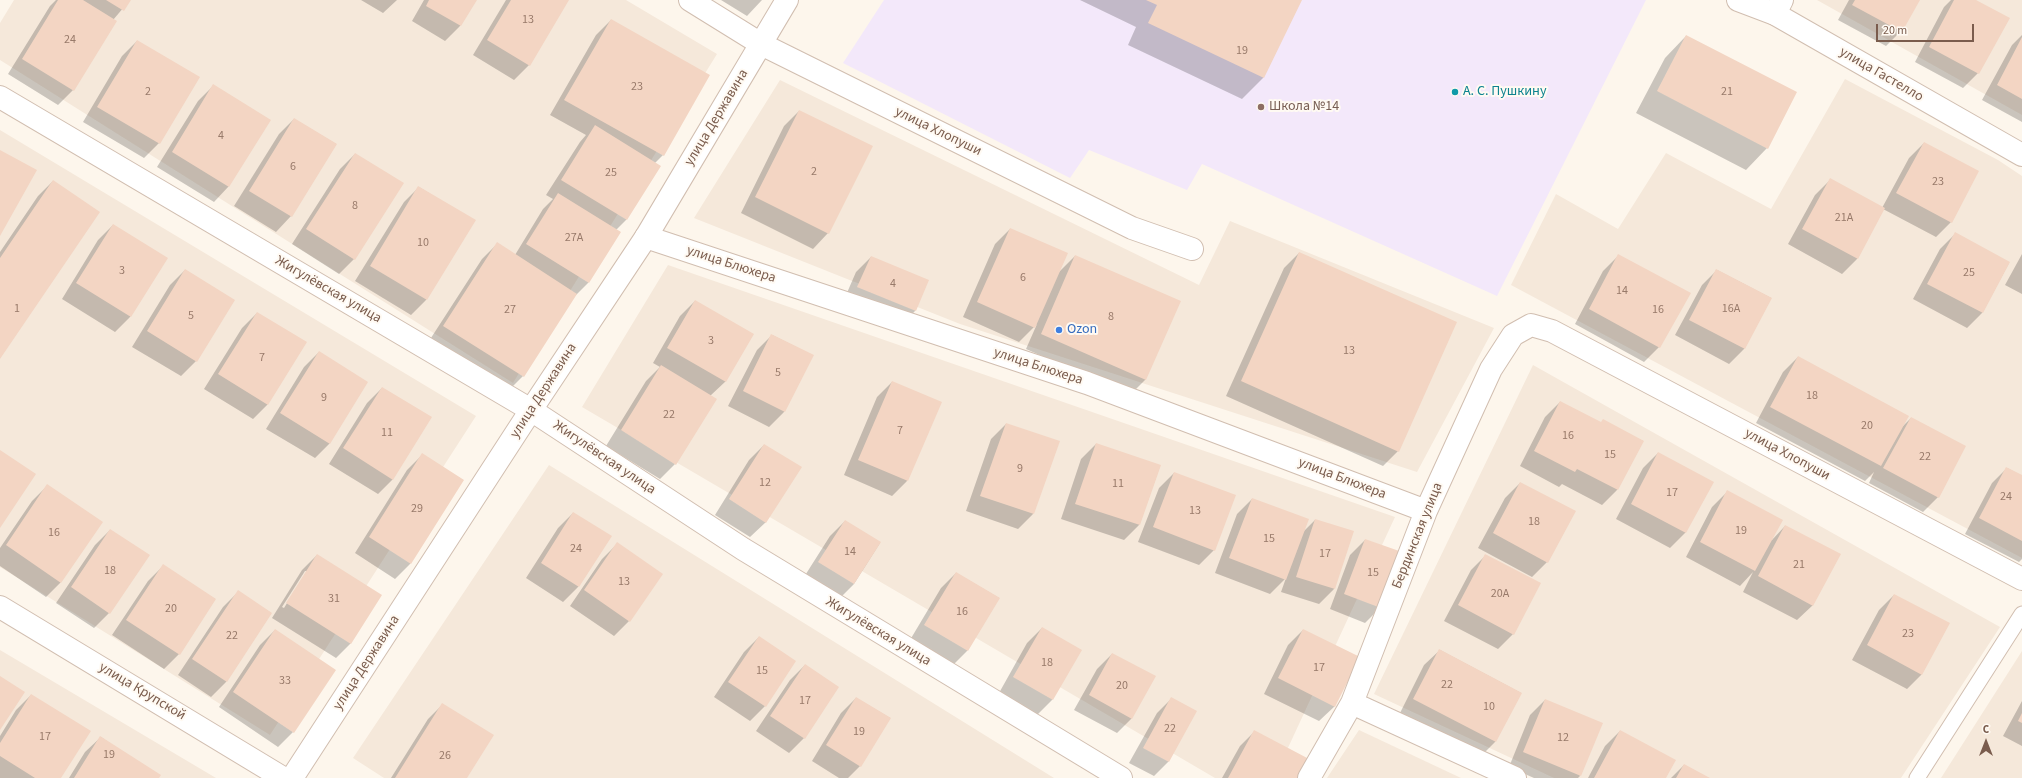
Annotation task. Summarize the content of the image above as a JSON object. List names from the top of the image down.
{
  "streets": {
    "street": [
      "улица Гастелло",
      "улица Державина",
      "улица Хлопуши",
      "улица Блюхера",
      "Жигулёвская улица",
      "Бердинская улица",
      "улица Крупской"
    ]
  },
  "crossings": [
    ["улица Державина", "улица Хлопуши"],
    ["улица Державина", "улица Блюхера"],
    ["улица Державина", "Жигулёвская улица"],
    ["улица Хлопуши", "Бердинская улица"],
    ["улица Блюхера", "Бердинская улица"]
  ],
  "places": ["А. С. Пушкину", "Школа №14", "Ozon"],
  "house_numbers": [
    "13",
    "24",
    "19",
    "23",
    "2",
    "21",
    "4",
    "6",
    "2",
    "25",
    "23",
    "8",
    "21А",
    "27А",
    "10",
    "3",
    "25",
    "6",
    "4",
    "14",
    "1",
    "16А",
    "27",
    "16",
    "5",
    "8",
    "3",
    "13",
    "7",
    "5",
    "18",
    "9",
    "22",
    "20",
    "7",
    "11",
    "16",
    "15",
    "22",
    "9",
    "12",
    "11",
    "17",
    "24",
    "29",
    "13",
    "18",
    "19",
    "16",
    "15",
    "24",
    "14",
    "17",
    "21",
    "18",
    "15",
    "13",
    "20А",
    "31",
    "20",
    "16",
    "23",
    "22",
    "18",
    "17",
    "15",
    "33",
    "22",
    "20",
    "17",
    "10",
    "22",
    "19",
    "17",
    "12",
    "19",
    "26"
  ],
  "scale_bar": "20 m",
  "north": "top"
}
